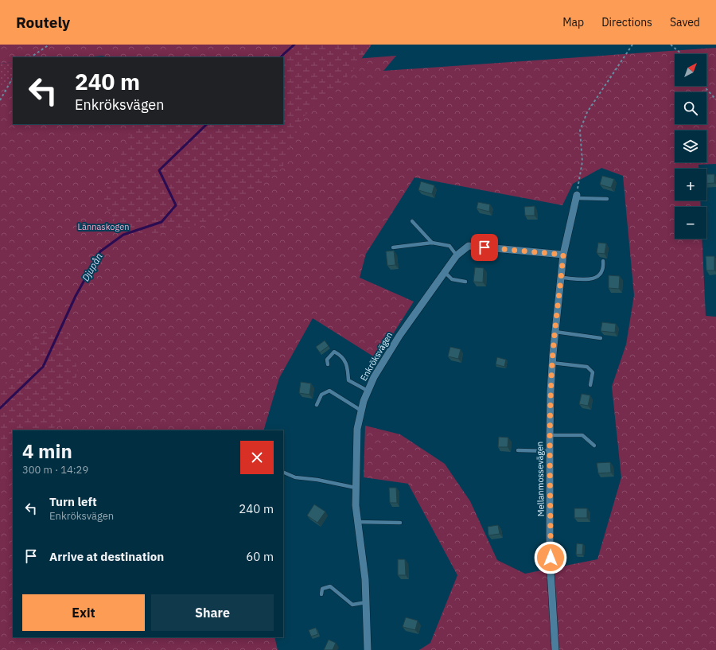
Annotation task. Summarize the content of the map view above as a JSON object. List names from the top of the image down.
{
  "streets": {
    "street": ["Enkröksvägen", "Mellanmossevägen"]
  },
  "crossings": [
    ["Enkröksvägen", "Mellanmossevägen"]
  ],
  "water": ["Djupån"],
  "parks": ["Lännaskogen"],
  "north": "top right",
  "page": {
    "header": "Routely",
    "nav": ["Map", "Directions", "Saved"],
    "map_buttons": ["+", "−"],
    "turn": ["240 m", "Enkröksvägen"],
    "heading": ["4 min", "300 m · 14:29"],
    "list": [
      {
        "name": "Turn left",
        "note": "Enkröksvägen",
        "value": "240 m"
      },
      {
        "name": "Arrive at destination",
        "value": "60 m"
      }
    ],
    "buttons": ["Exit", "Share"]
  }
}
